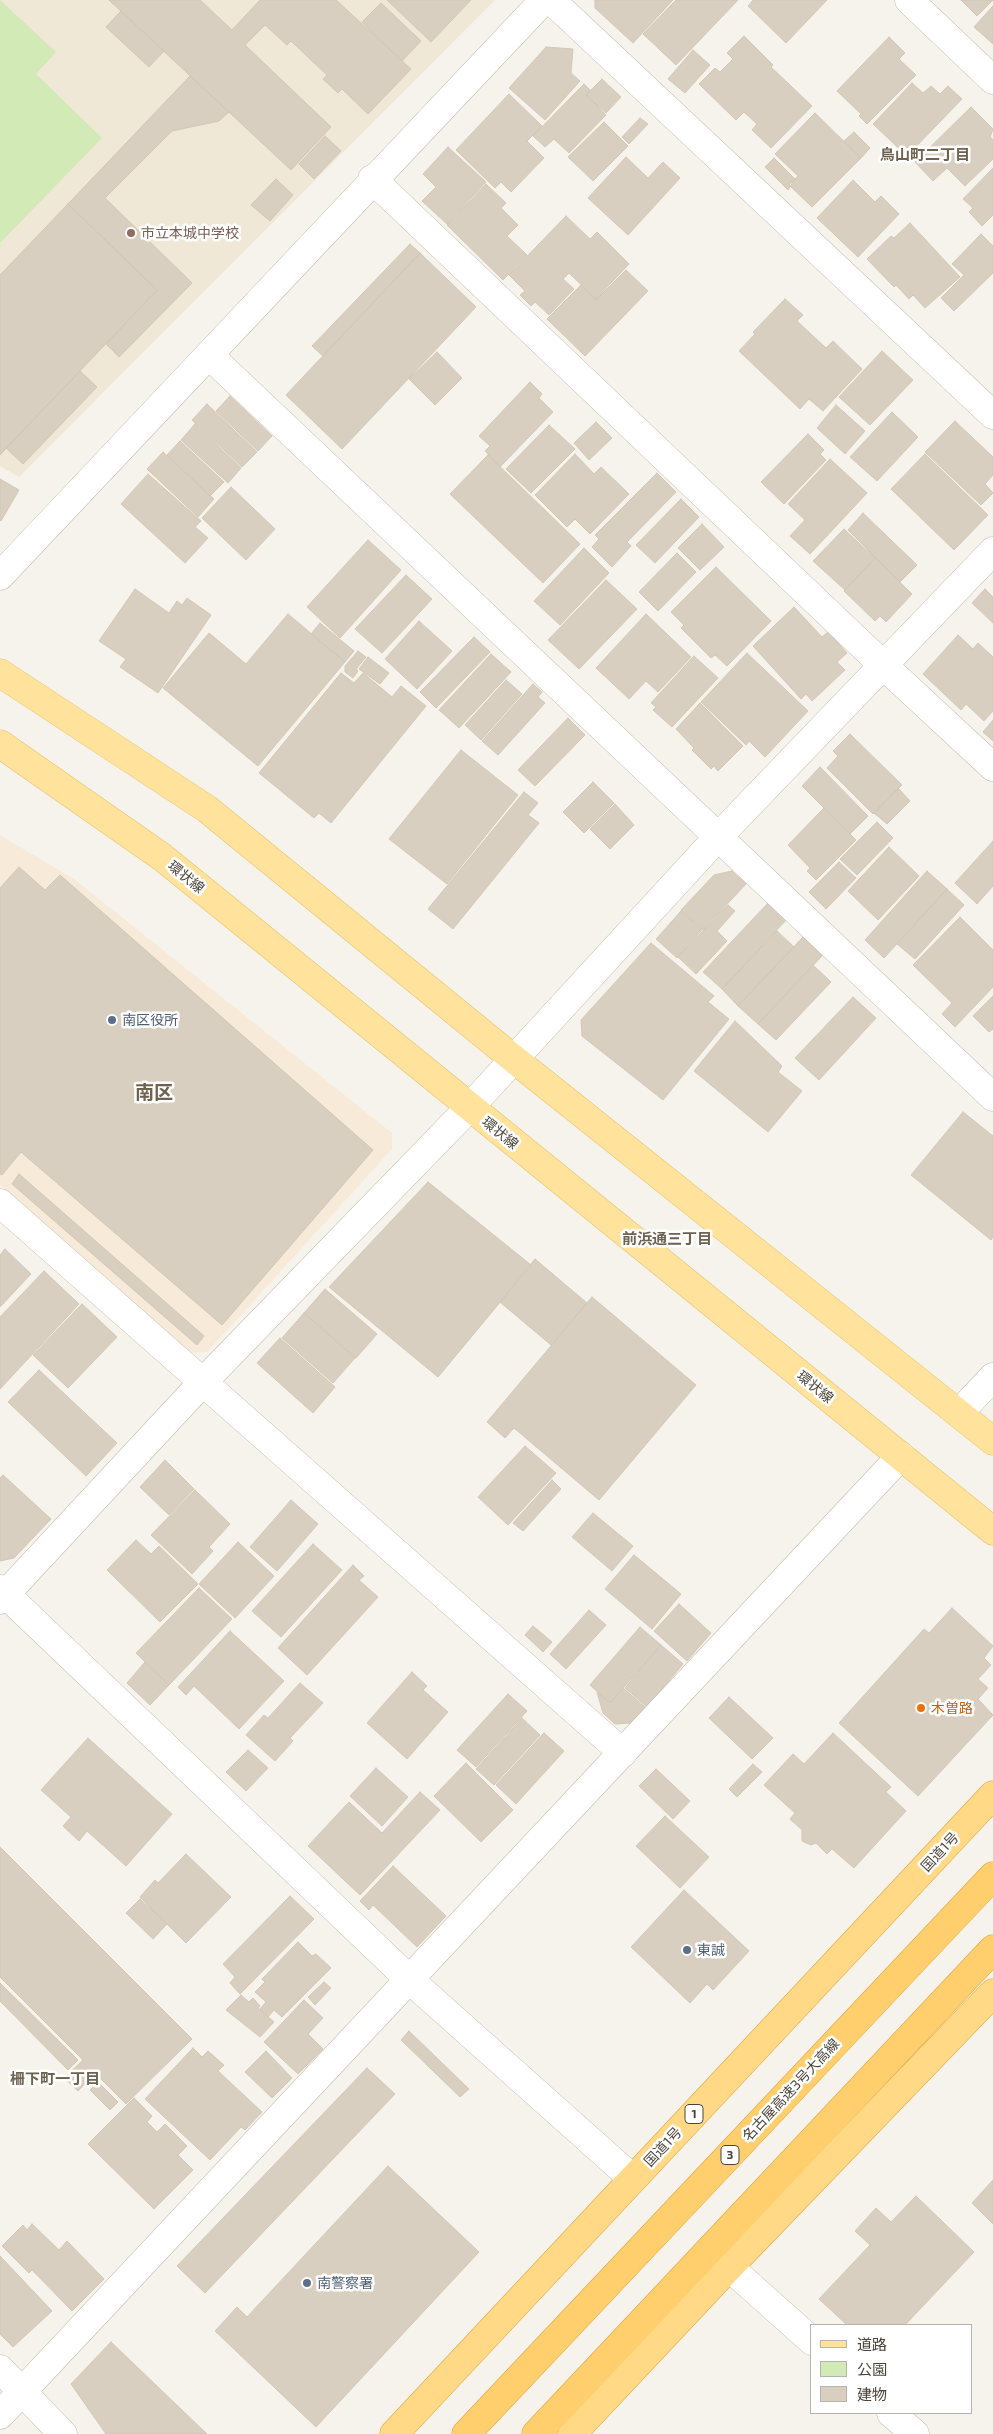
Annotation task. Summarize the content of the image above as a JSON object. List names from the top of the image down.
{
  "streets": {
    "highway": [
      "国道1号",
      "名古屋高速3号大高線",
      "1",
      "3"
    ],
    "main road": ["環状線"]
  },
  "districts": [
    "鳥山町二丁目",
    "南区",
    "前浜通三丁目",
    "柵下町一丁目"
  ],
  "places": [
    "市立本城中学校",
    "南区役所",
    "木曽路",
    "東誠",
    "南警察署"
  ],
  "legend": ["道路", "公園", "建物"]
}
